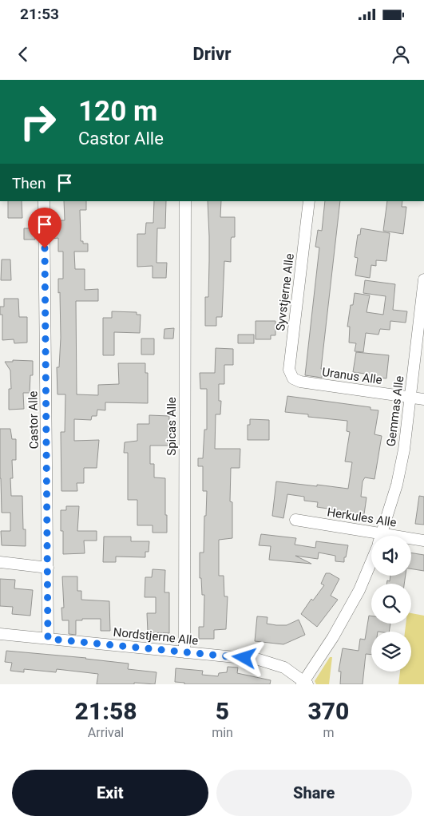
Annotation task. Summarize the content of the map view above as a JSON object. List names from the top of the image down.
{
  "streets": {
    "street": [
      "Syvstjerne Alle",
      "Uranus Alle",
      "Gemmas Alle",
      "Castor Alle",
      "Spicas Alle",
      "Herkules Alle",
      "Nordstjerne Alle"
    ]
  },
  "crossings": [
    ["Syvstjerne Alle", "Uranus Alle"],
    ["Uranus Alle", "Gemmas Alle"],
    ["Gemmas Alle", "Nordstjerne Alle"],
    ["Castor Alle", "Nordstjerne Alle"],
    ["Spicas Alle", "Nordstjerne Alle"]
  ],
  "page": {
    "status": "21:53",
    "header": "Drivr",
    "turn": ["120 m", "Castor Alle"],
    "then": "Then",
    "eta": [
      "21:58",
      "Arrival",
      "5",
      "min",
      "370",
      "m"
    ],
    "buttons": ["Exit", "Share"]
  }
}
